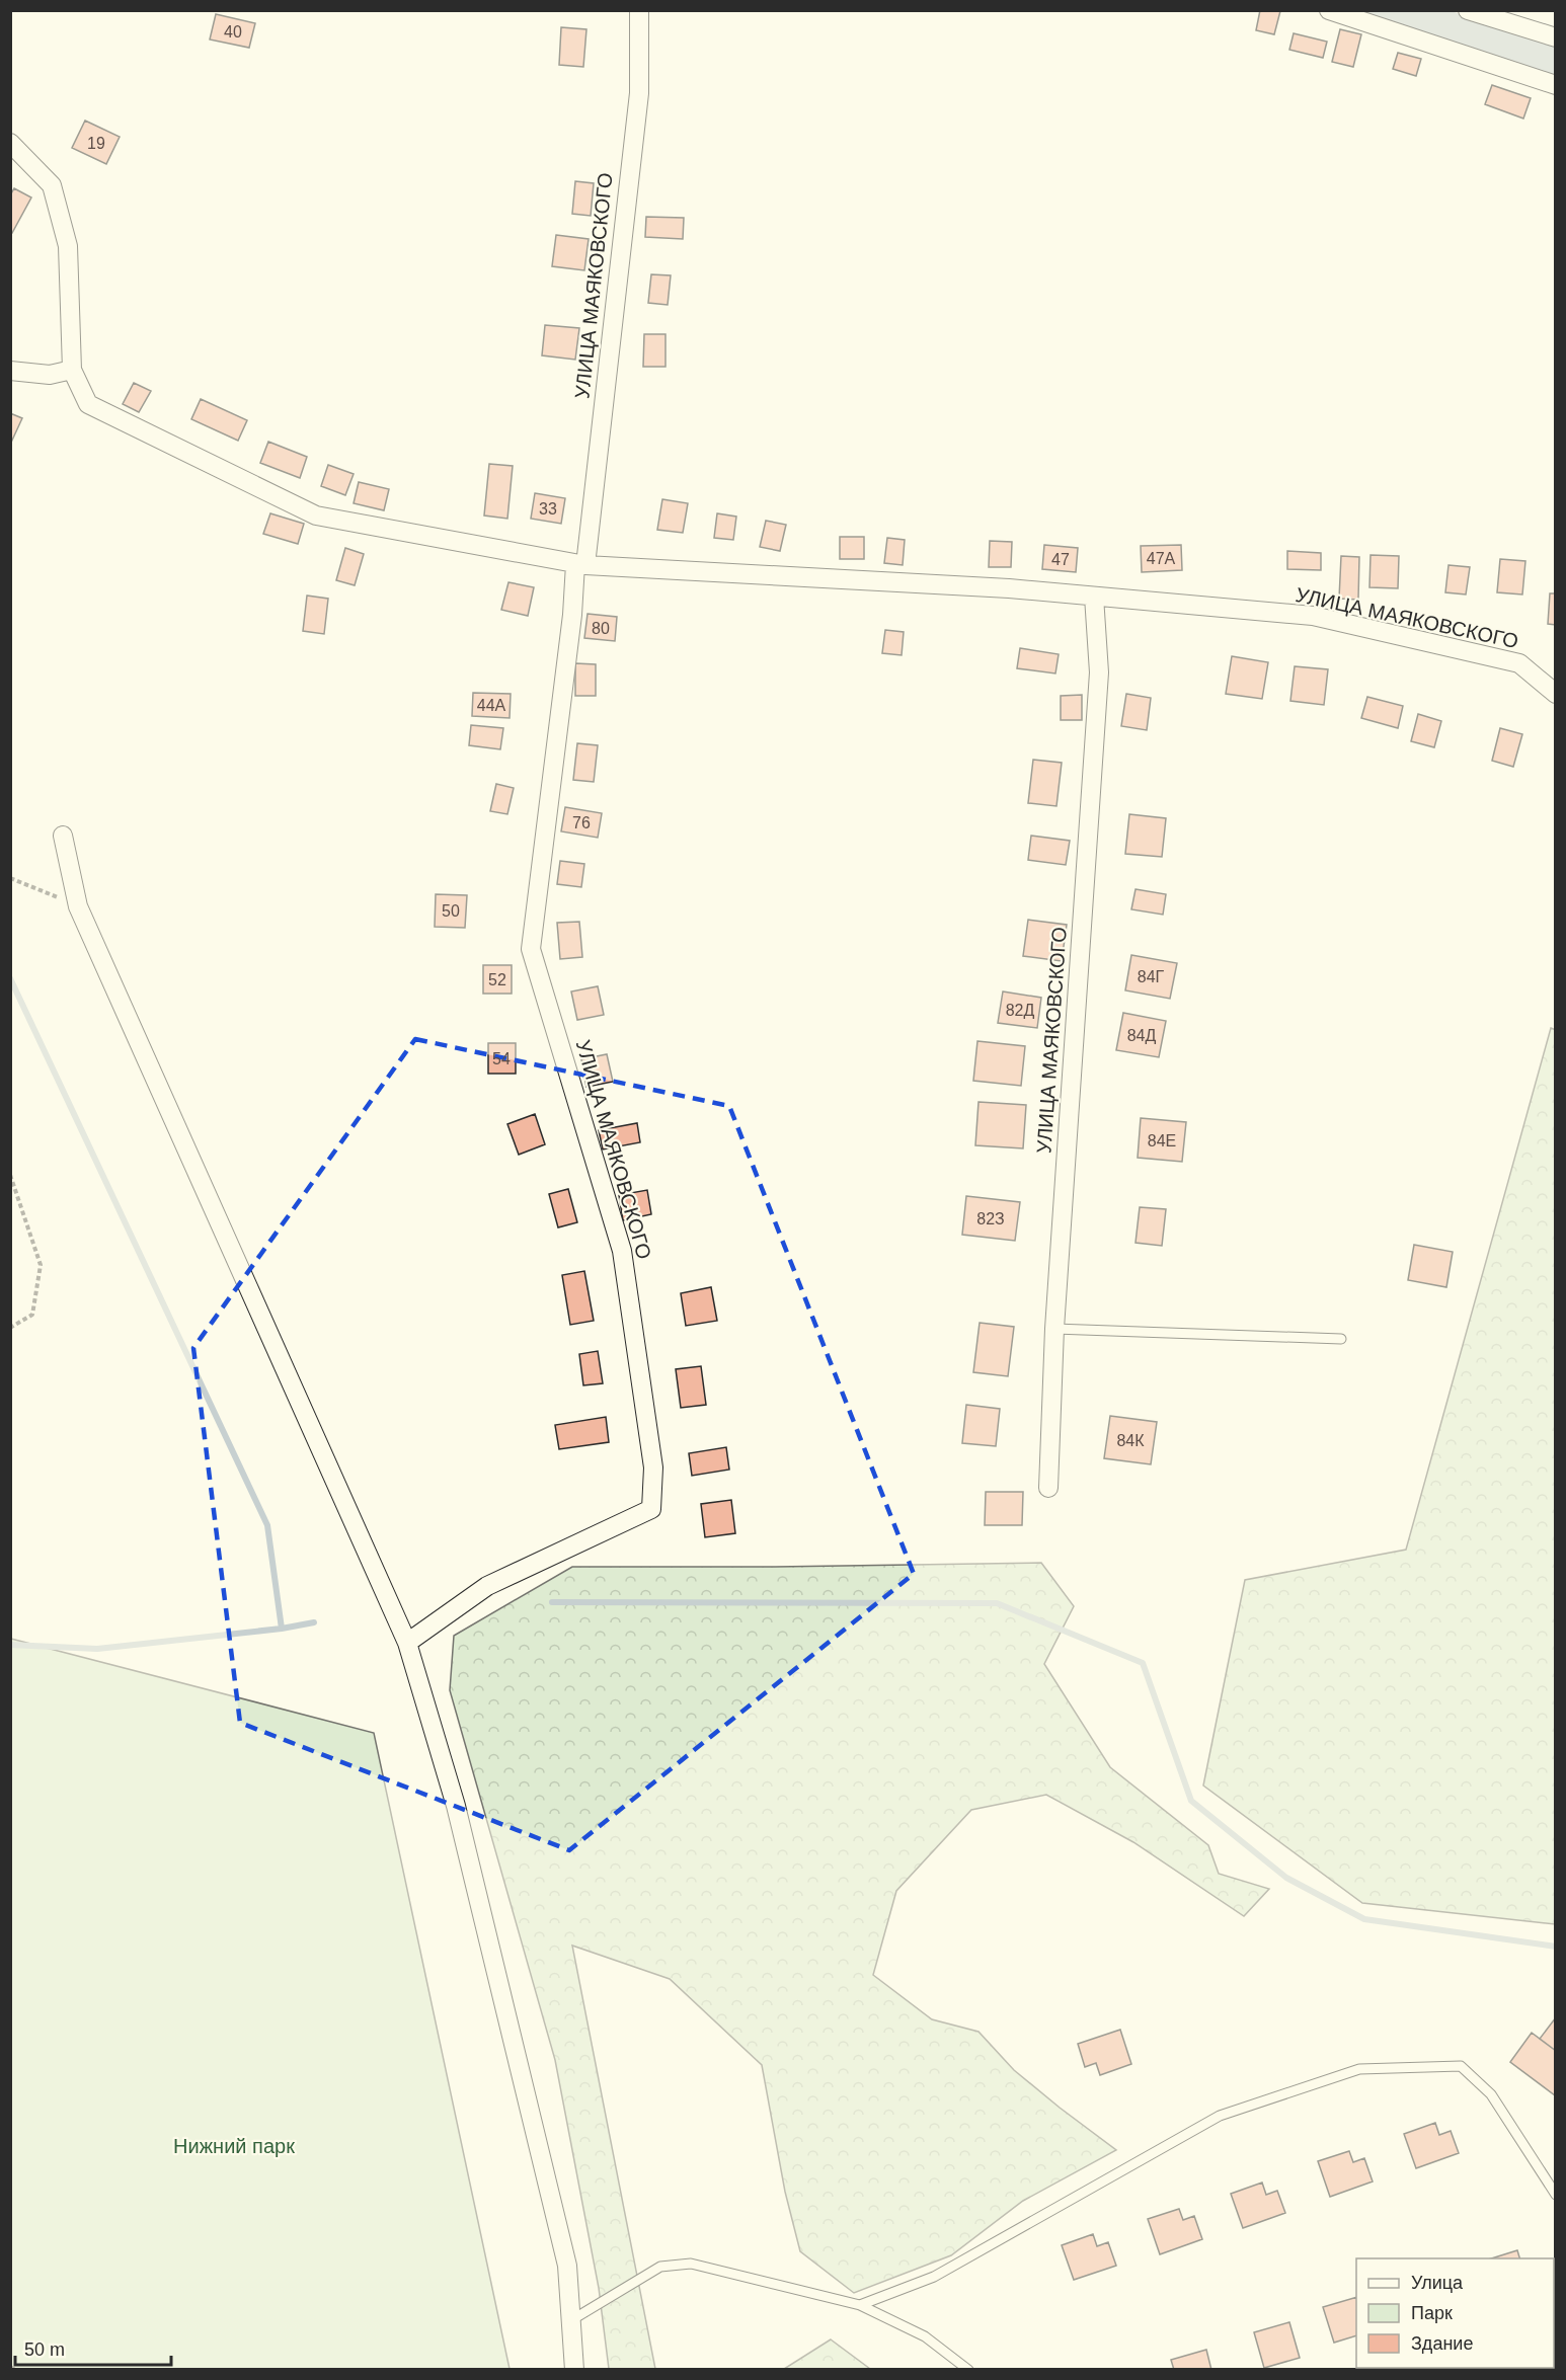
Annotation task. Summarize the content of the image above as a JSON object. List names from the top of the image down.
{
  "streets": {
    "street": ["УЛИЦА МАЯКОВСКОГО"]
  },
  "parks": ["Нижний парк"],
  "house_numbers": [
    "40",
    "19",
    "33",
    "47А",
    "47",
    "80",
    "44А",
    "76",
    "50",
    "84Г",
    "52",
    "82Д",
    "84Д",
    "54",
    "84Е",
    "82З",
    "84К"
  ],
  "legend": ["Улица", "Парк", "Здание"],
  "scale_bar": "50 m"
}
